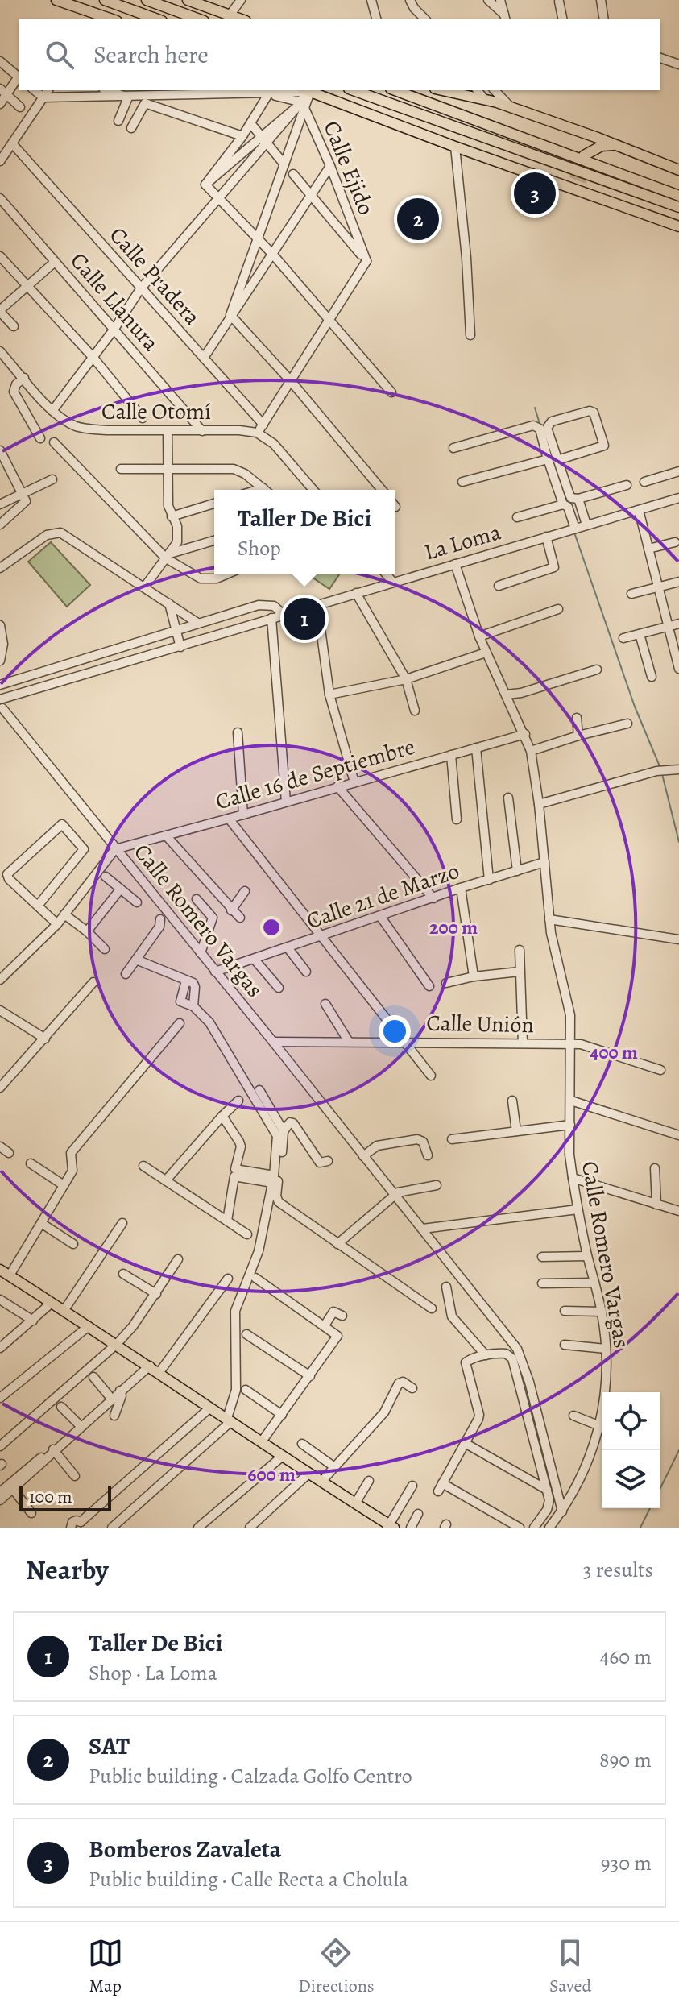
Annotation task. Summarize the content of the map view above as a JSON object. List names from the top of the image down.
{
  "streets": {
    "street": [
      "Calle Ejido",
      "Calle Pradera",
      "Calle Llanura",
      "Calle Otomí",
      "La Loma",
      "Calle 16 de Septiembre",
      "Calle 21 de Marzo",
      "Calle Romero Vargas",
      "Calle Unión"
    ]
  },
  "crossings": [
    ["Calle Llanura", "Calle Otomí"],
    ["La Loma", "Calle Romero Vargas"],
    ["Calle 16 de Septiembre", "Calle 21 de Marzo"],
    ["Calle 16 de Septiembre", "Calle Romero Vargas"],
    ["Calle 21 de Marzo", "Calle Romero Vargas"],
    ["Calle Romero Vargas", "Calle Unión"]
  ],
  "scale_bar": "100 m",
  "page": {
    "search": "Search here",
    "pins": ["3", "2", "1"],
    "popup": ["Taller De Bici", "Shop"],
    "scale": "100 m",
    "heading": ["Nearby", "3 results"],
    "list": [
      {
        "mark": "1",
        "name": "Taller De Bici",
        "note": "Shop · La Loma",
        "value": "460 m"
      },
      {
        "mark": "2",
        "name": "SAT",
        "note": "Public building · Calzada Golfo Centro",
        "value": "890 m"
      },
      {
        "mark": "3",
        "name": "Bomberos Zavaleta",
        "note": "Public building · Calle Recta a Cholula",
        "value": "930 m"
      }
    ],
    "nav": ["Map", "Directions", "Saved"]
  },
  "rings": ["200 m", "400 m", "600 m"]
}
